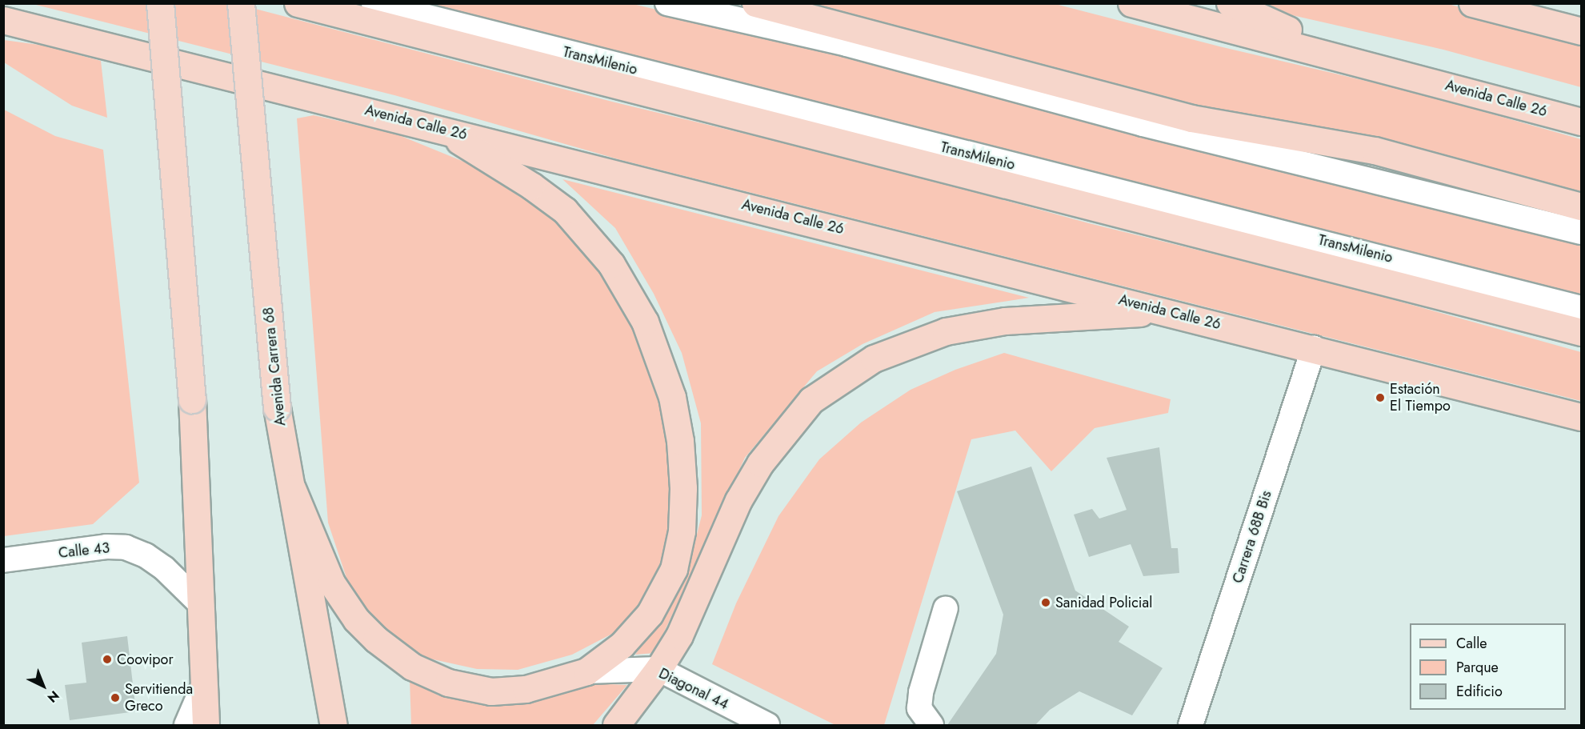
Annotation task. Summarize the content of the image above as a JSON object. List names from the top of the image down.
{
  "streets": {
    "main road": ["Avenida Calle 26", "Avenida Carrera 68"],
    "street": [
      "TransMilenio",
      "Carrera 68B Bis",
      "Calle 43",
      "Diagonal 44"
    ]
  },
  "crossings": [
    ["Avenida Calle 26", "Carrera 68B Bis"]
  ],
  "places": [
    "Estación El Tiempo",
    "Sanidad Policial",
    "Coovipor",
    "Servitienda Greco"
  ],
  "legend": ["Calle", "Parque", "Edificio"],
  "north": "bottom right"
}
